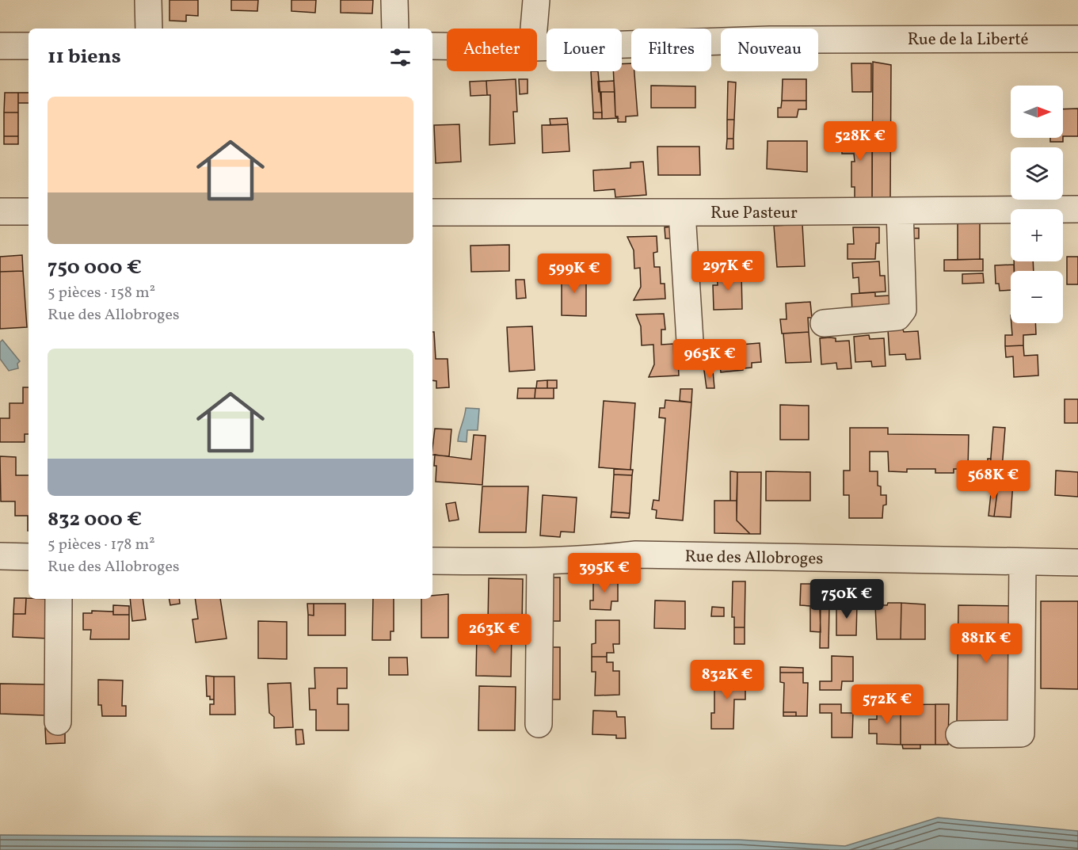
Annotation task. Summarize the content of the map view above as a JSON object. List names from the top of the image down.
{
  "streets": {
    "street": ["Rue de la Liberté", "Rue Pasteur", "Rue des Allobroges"]
  },
  "north": "right",
  "page": {
    "chip": [
      "Acheter",
      "Louer",
      "Filtres",
      "Nouveau"
    ],
    "heading": "11 biens",
    "map_buttons": ["+", "−"],
    "list": [
      {
        "name": "750 000 €",
        "note": "5 pièces · 158 m² · Rue des Allobroges"
      },
      {
        "name": "832 000 €",
        "note": "5 pièces · 178 m² · Rue des Allobroges"
      }
    ],
    "price": [
      "528K €",
      "297K €",
      "599K €",
      "965K €",
      "568K €",
      "395K €",
      "750K €",
      "263K €",
      "881K €",
      "832K €",
      "572K €"
    ]
  }
}
